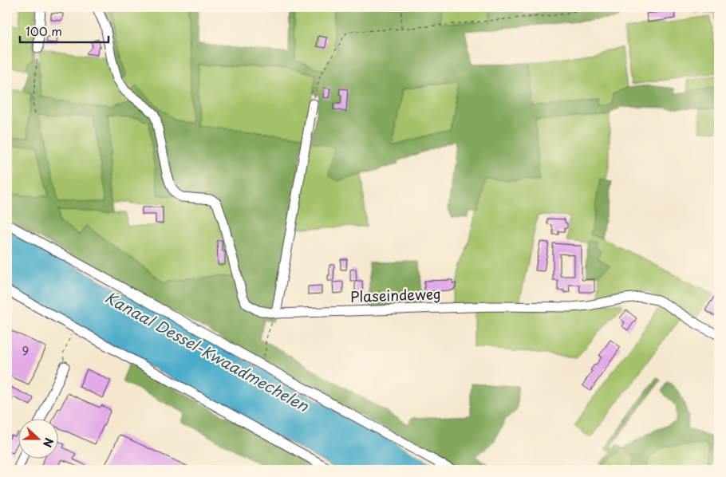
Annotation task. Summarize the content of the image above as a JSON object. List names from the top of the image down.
{
  "streets": {
    "street": ["Plaseindeweg"]
  },
  "water": ["Kanaal Dessel-Kwaadmechelen"],
  "house_numbers": ["9"],
  "scale_bar": "100 m",
  "north": "right"
}
